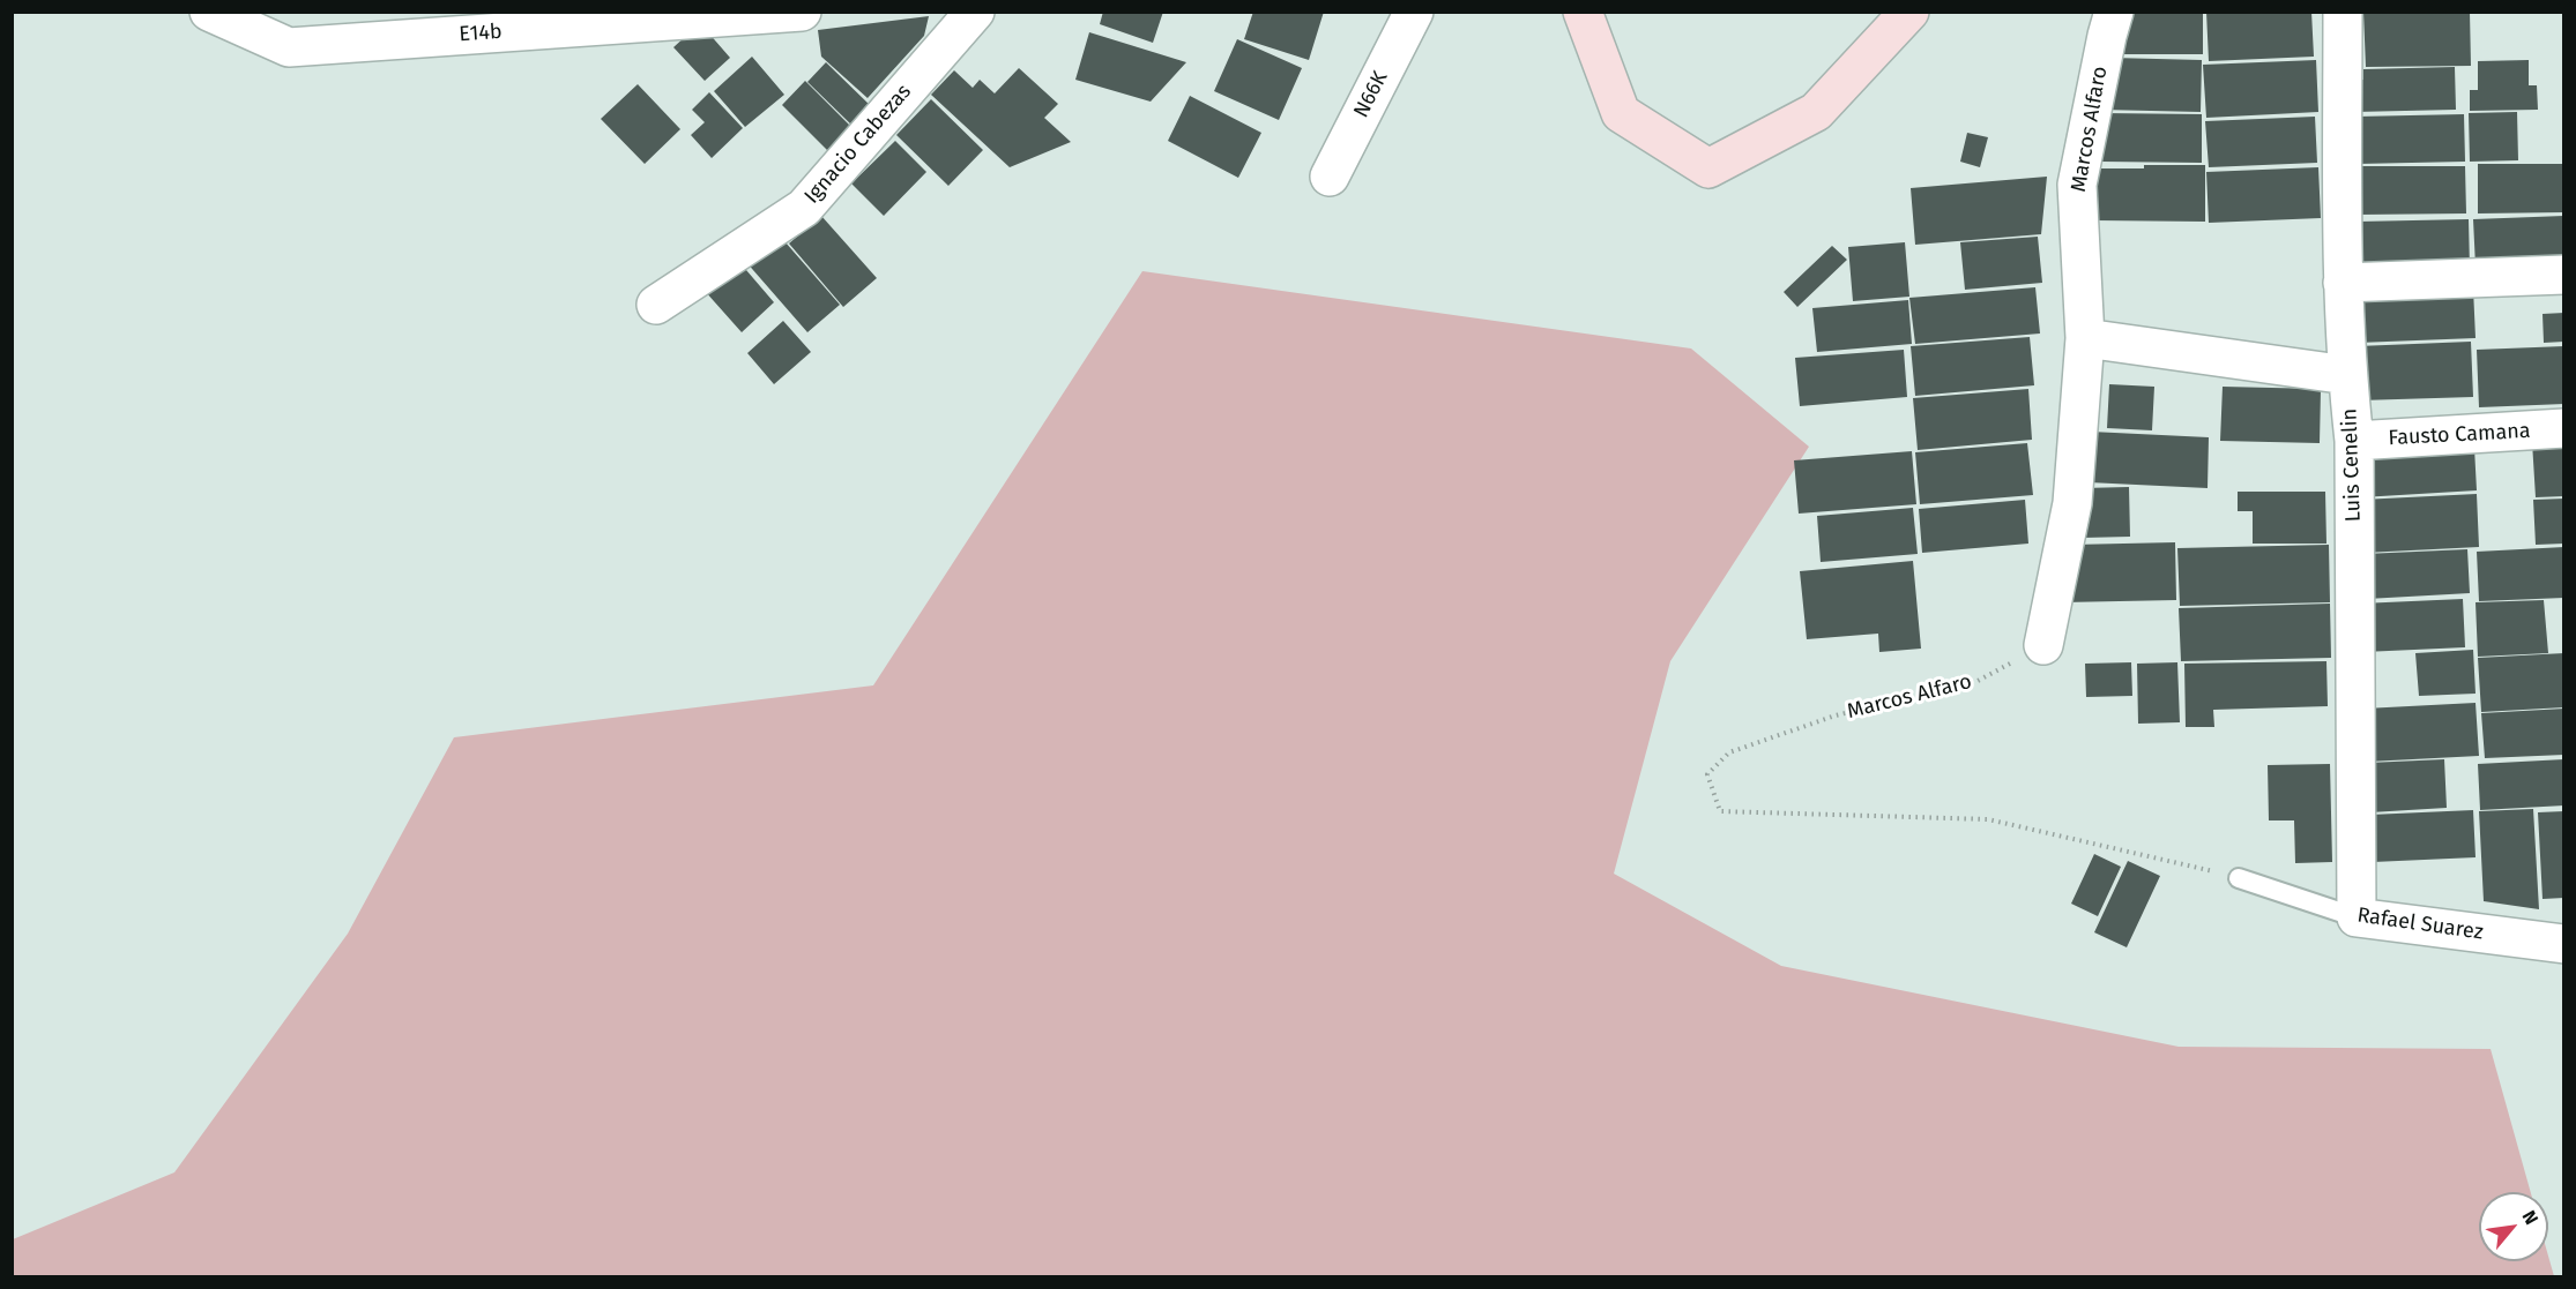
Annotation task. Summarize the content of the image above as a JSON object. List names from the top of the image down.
{
  "streets": {
    "street": [
      "E14b",
      "N66K",
      "Marcos Alfaro",
      "Ignacio Cabezas",
      "Fausto Camana",
      "Luis Cenelin",
      "Rafael Suarez"
    ]
  },
  "crossings": [
    ["Marcos Alfaro", "Rafael Suarez"],
    ["Fausto Camana", "Luis Cenelin"],
    ["Luis Cenelin", "Rafael Suarez"]
  ],
  "north": "top right"
}
